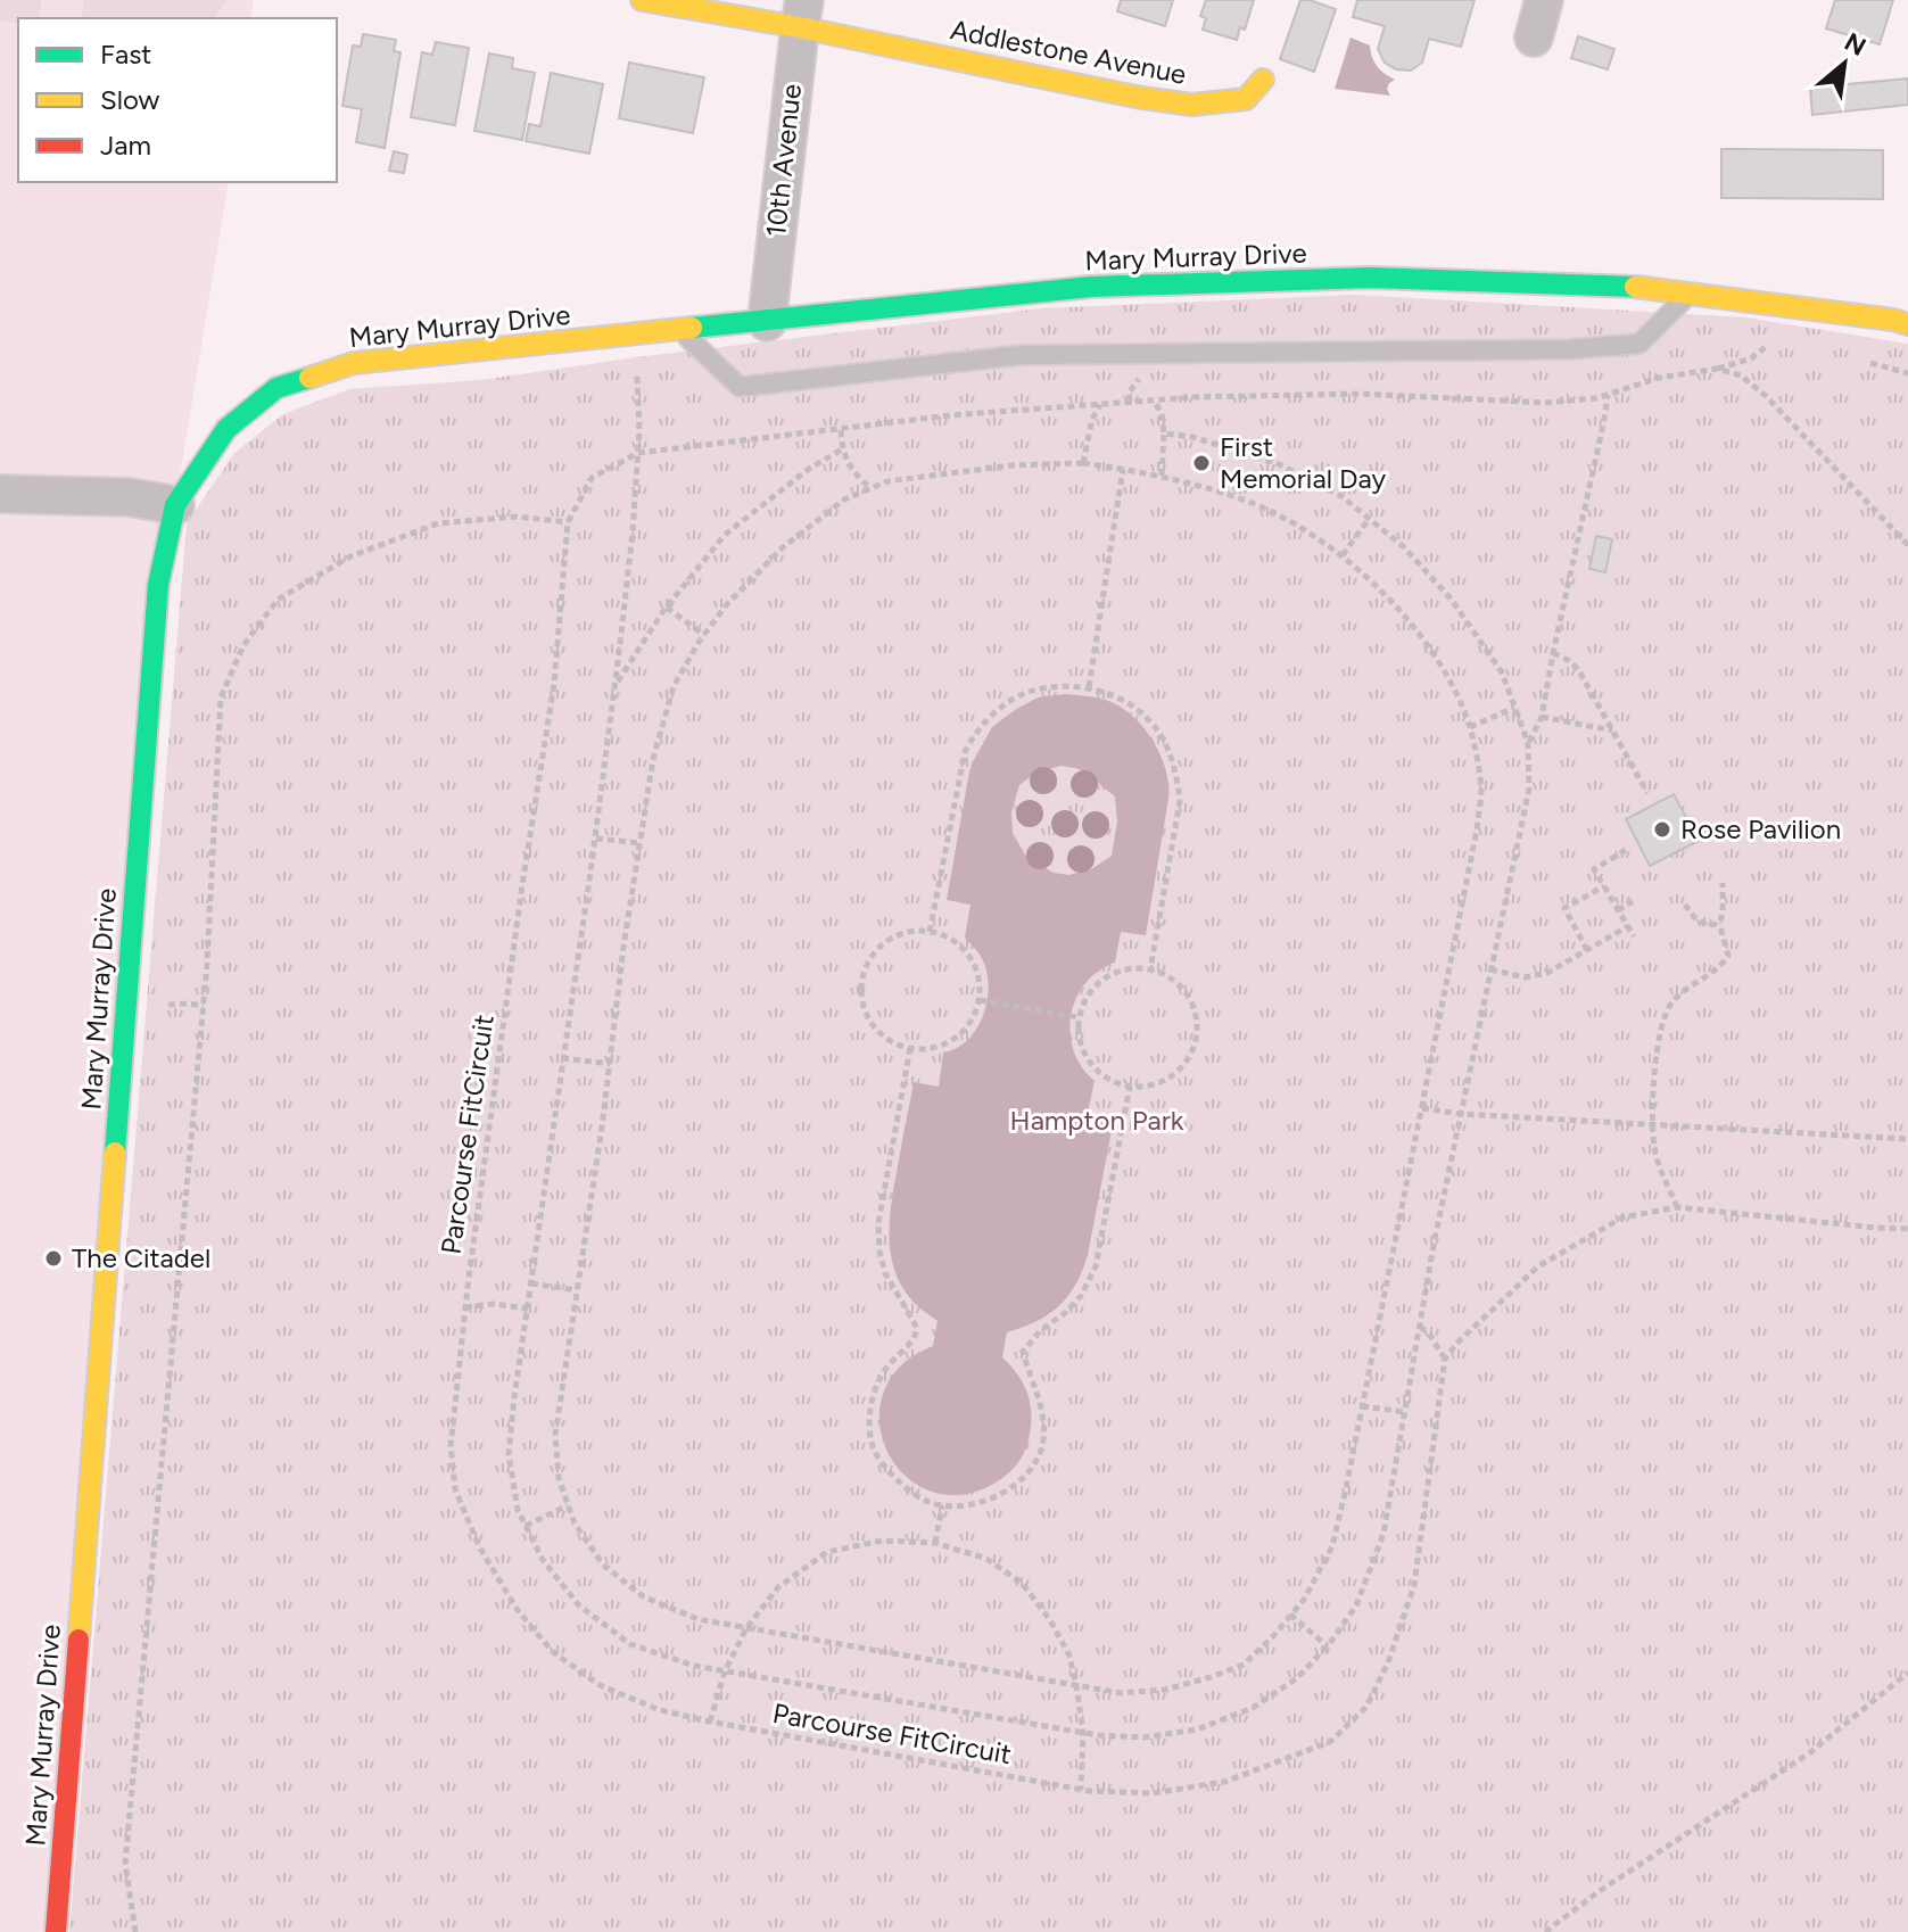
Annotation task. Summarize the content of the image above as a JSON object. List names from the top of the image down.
{
  "streets": {
    "street": ["Addlestone Avenue", "10th Avenue", "Mary Murray Drive"],
    "path": ["Parcourse FitCircuit"]
  },
  "crossings": [
    ["Addlestone Avenue", "10th Avenue"],
    ["10th Avenue", "Mary Murray Drive"]
  ],
  "parks": ["Hampton Park"],
  "places": ["First Memorial Day", "Rose Pavilion", "The Citadel"],
  "legend": ["Fast", "Slow", "Jam"],
  "north": "top right"
}
